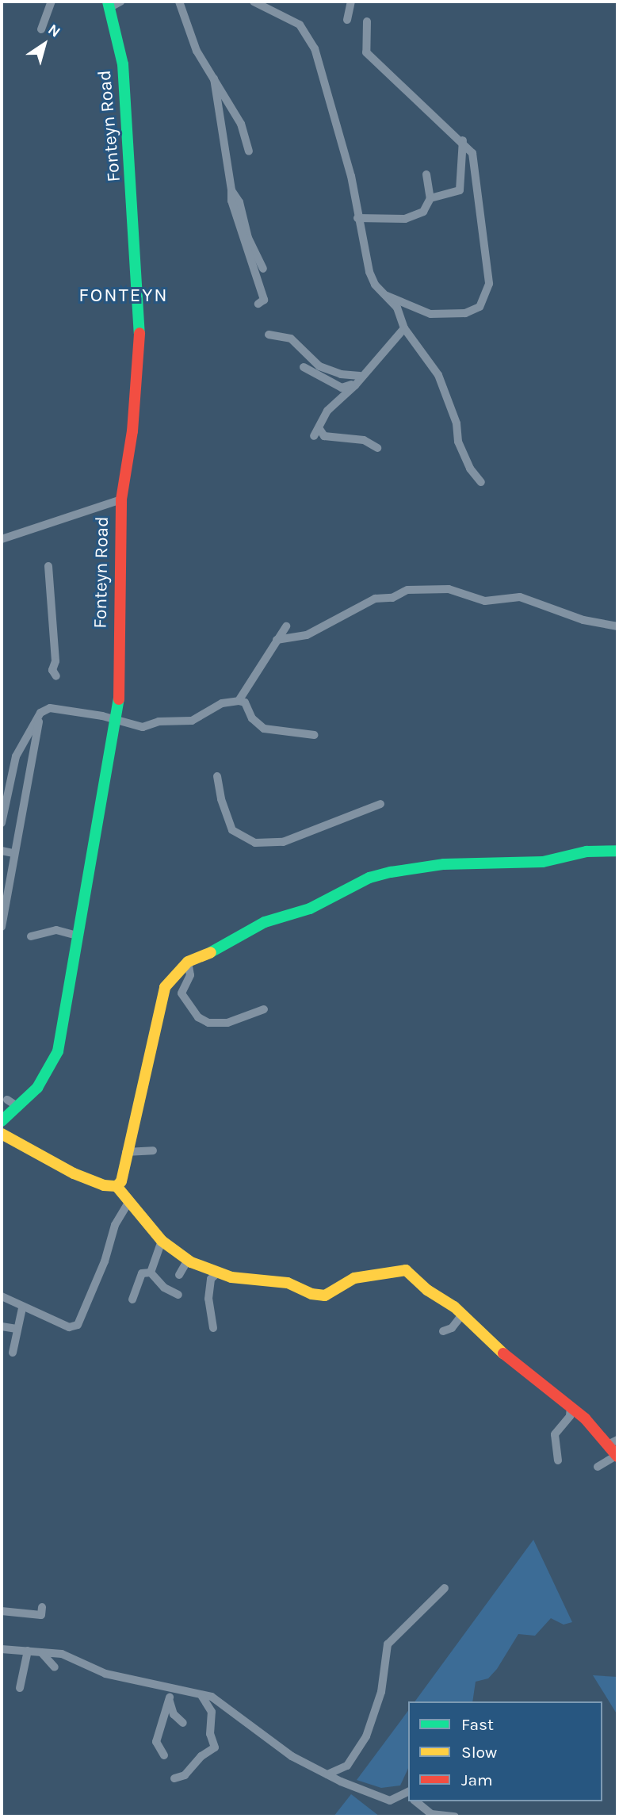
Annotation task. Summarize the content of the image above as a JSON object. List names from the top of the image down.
{
  "streets": {
    "street": ["Fonteyn Road"]
  },
  "districts": ["FONTEYN"],
  "legend": ["Fast", "Slow", "Jam"],
  "north": "top right"
}
